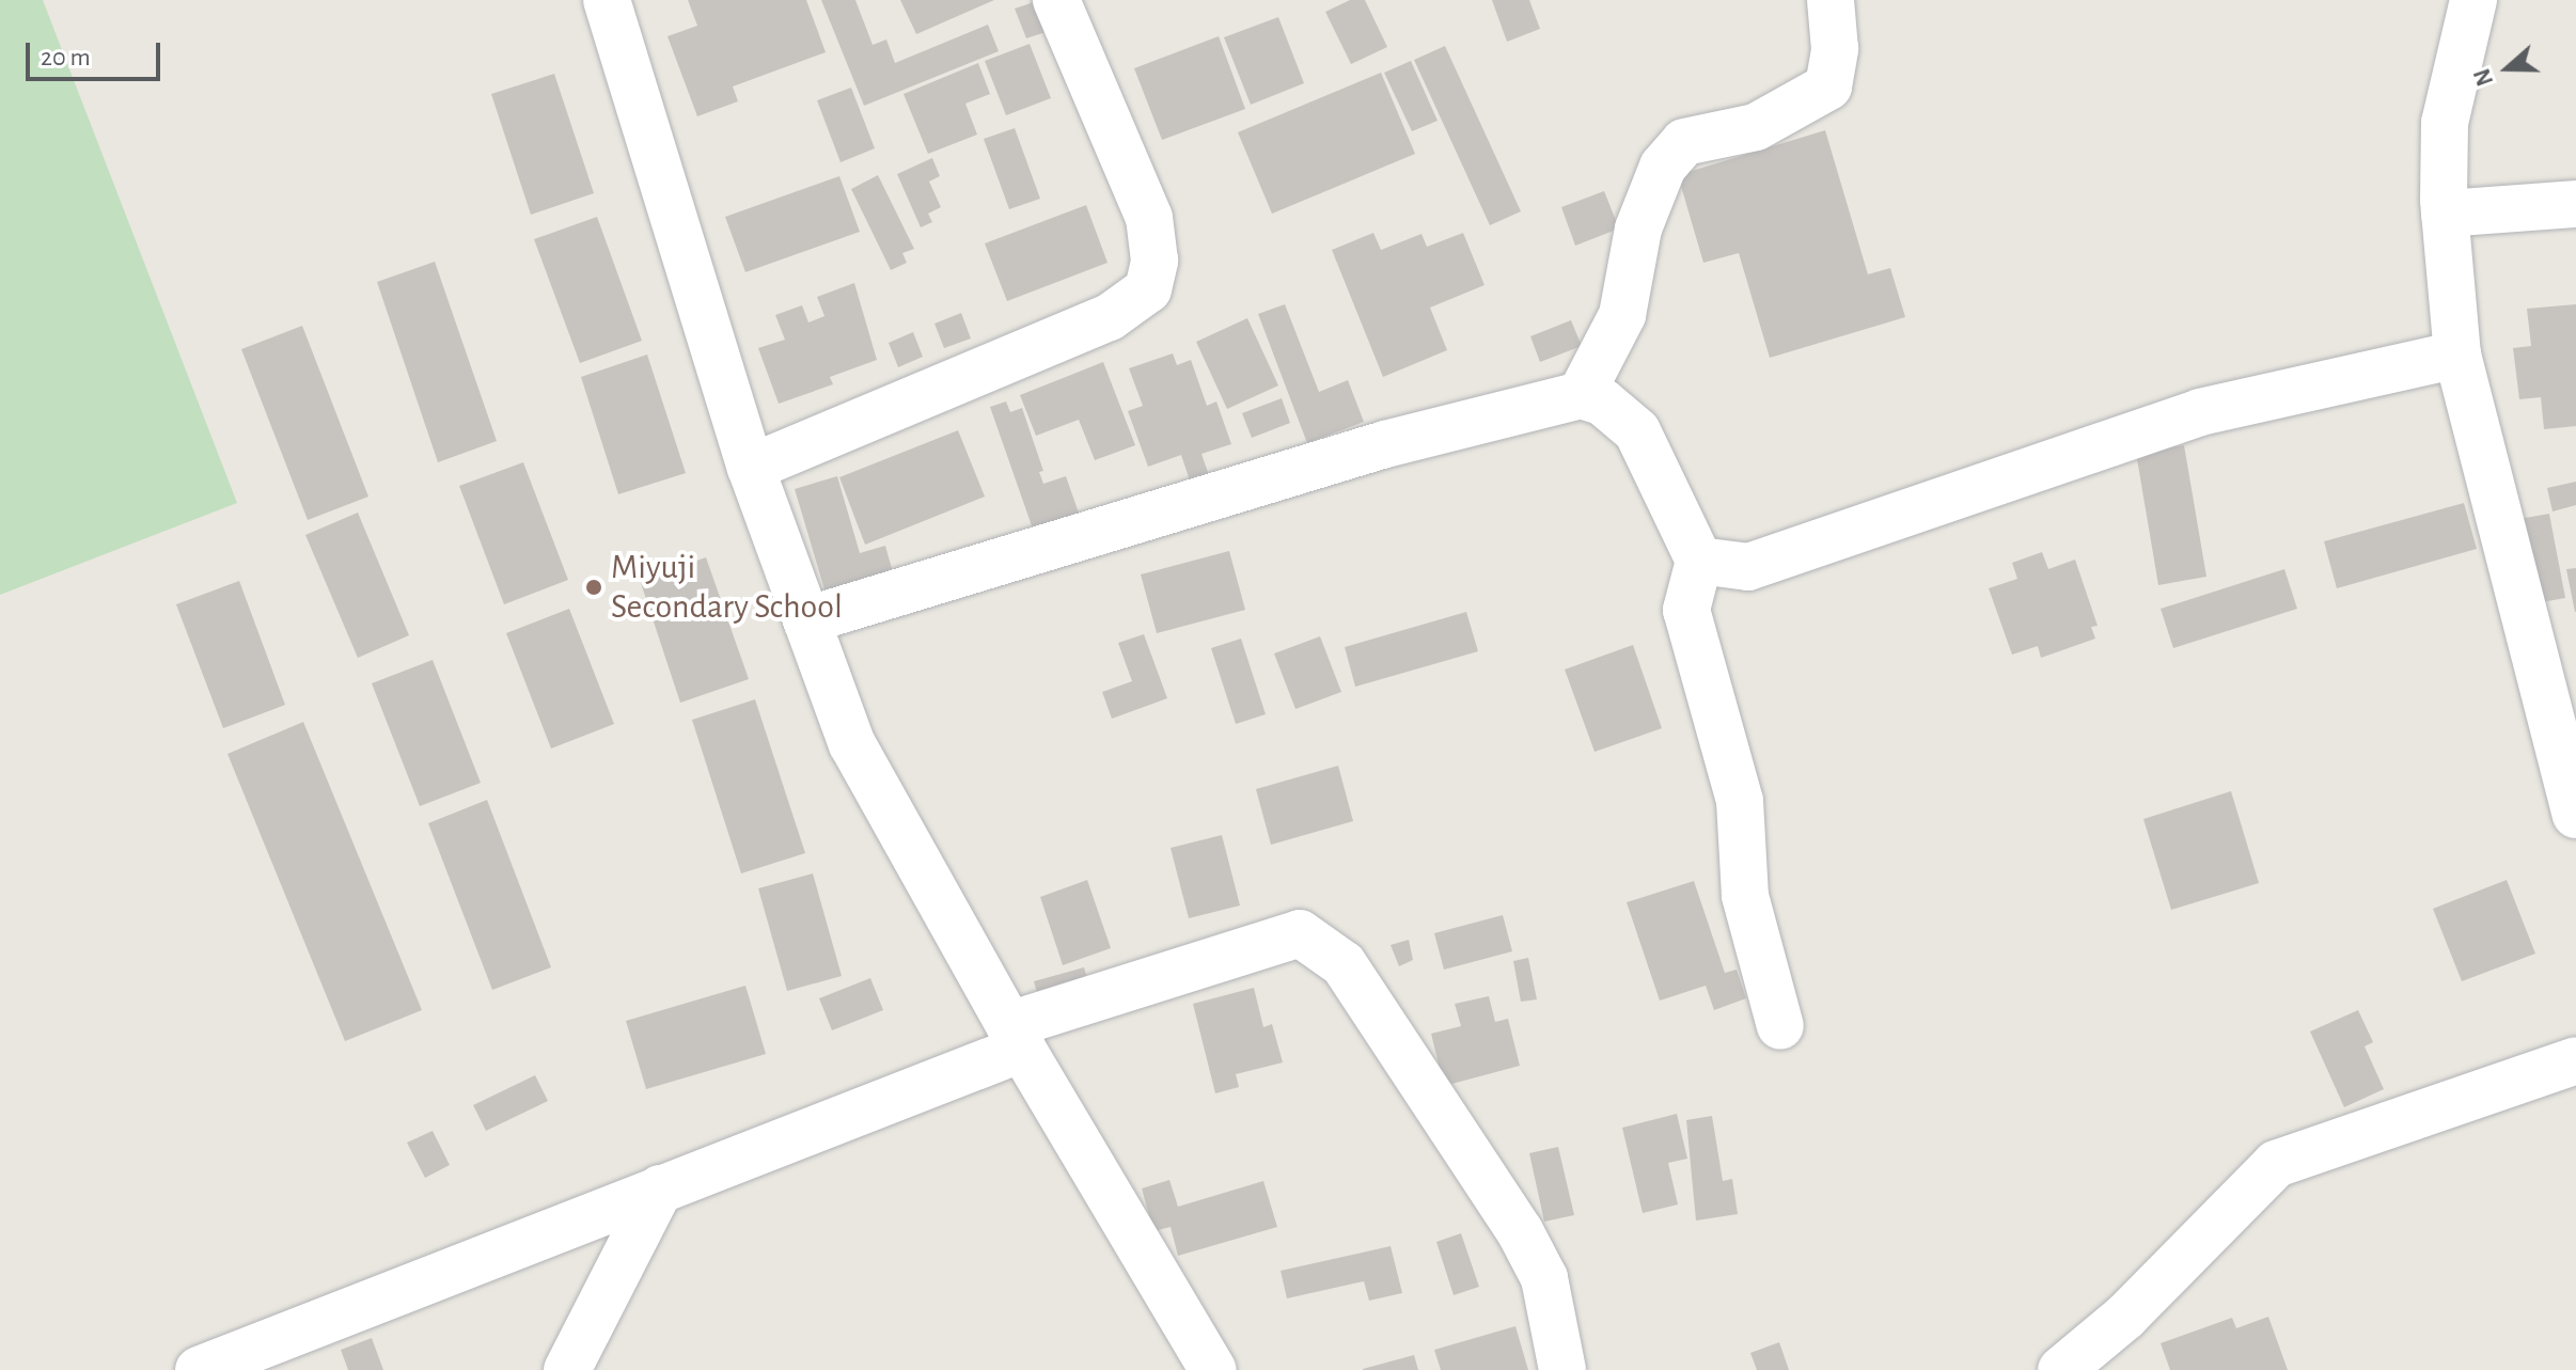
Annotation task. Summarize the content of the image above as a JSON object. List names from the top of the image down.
{
  "places": ["Miyuji Secondary School"],
  "scale_bar": "20 m",
  "north": "left"
}
